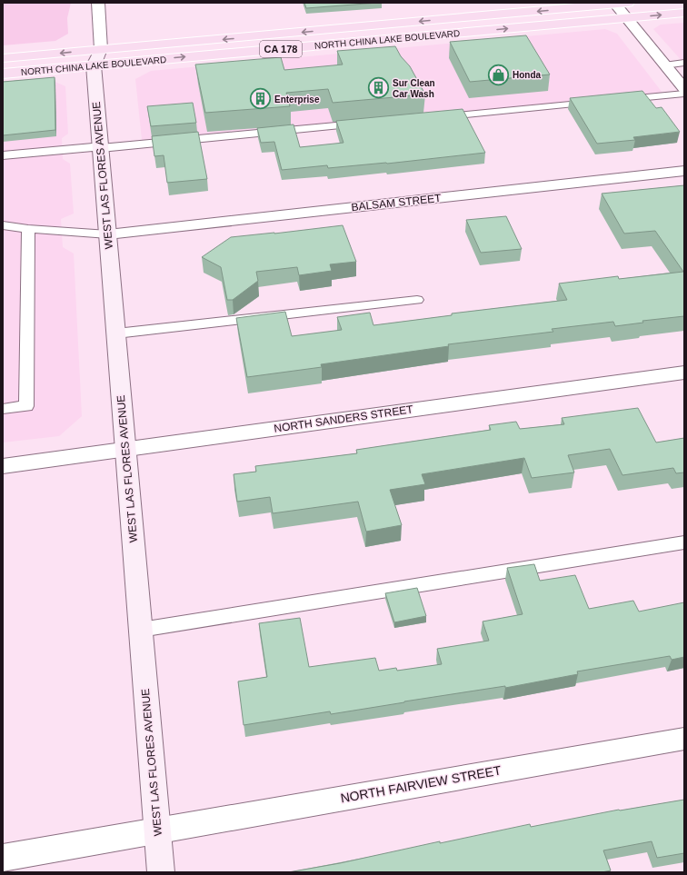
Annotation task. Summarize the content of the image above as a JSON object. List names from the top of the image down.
{
  "streets": {
    "main road": ["NORTH CHINA LAKE BOULEVARD", "CA 178", "WEST LAS FLORES AVENUE"],
    "street": ["BALSAM STREET", "NORTH SANDERS STREET", "NORTH FAIRVIEW STREET"]
  },
  "crossings": [
    ["NORTH CHINA LAKE BOULEVARD", "WEST LAS FLORES AVENUE"],
    ["WEST LAS FLORES AVENUE", "BALSAM STREET"],
    ["WEST LAS FLORES AVENUE", "NORTH SANDERS STREET"],
    ["WEST LAS FLORES AVENUE", "NORTH FAIRVIEW STREET"]
  ],
  "places": {
    "shop": ["Honda"],
    "building": ["Sur Clean Car Wash", "Enterprise"]
  }
}
